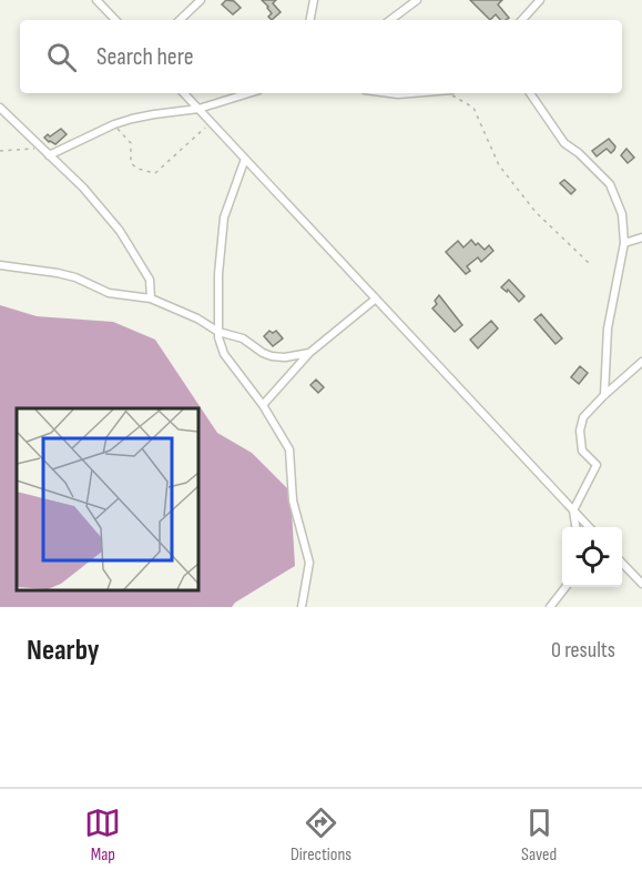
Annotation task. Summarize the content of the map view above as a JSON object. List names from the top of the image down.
{
  "page": {
    "search": "Search here",
    "heading": ["Nearby", "0 results"],
    "nav": ["Map", "Directions", "Saved"]
  }
}
